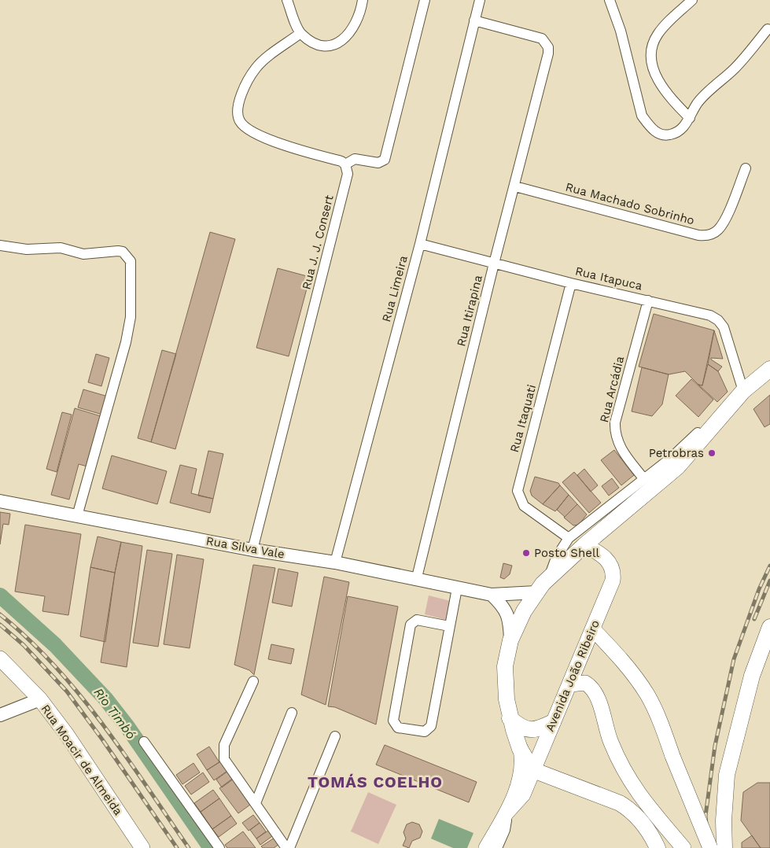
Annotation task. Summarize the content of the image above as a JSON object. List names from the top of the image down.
{
  "streets": {
    "main road": ["Avenida João Ribeiro", "Rua Moacir de Almeida"],
    "street": [
      "Rua Machado Sobrinho",
      "Rua J. J. Consert",
      "Rua Itapuca",
      "Rua Limeira",
      "Rua Itirapina",
      "Rua Arcádia",
      "Rua Itaquati",
      "Rua Silva Vale"
    ]
  },
  "crossings": [
    ["Rua Machado Sobrinho", "Rua Itirapina"],
    ["Rua J. J. Consert", "Rua Silva Vale"],
    ["Rua Itapuca", "Rua Limeira"],
    ["Rua Itapuca", "Rua Itirapina"],
    ["Rua Itapuca", "Rua Arcádia"],
    ["Rua Itapuca", "Rua Itaquati"],
    ["Rua Limeira", "Rua Itirapina"],
    ["Rua Limeira", "Rua Silva Vale"],
    ["Rua Itirapina", "Rua Silva Vale"]
  ],
  "districts": ["TOMÁS COELHO"],
  "water": ["Rio Timbó"],
  "places": ["Petrobras", "Posto Shell"]
}
